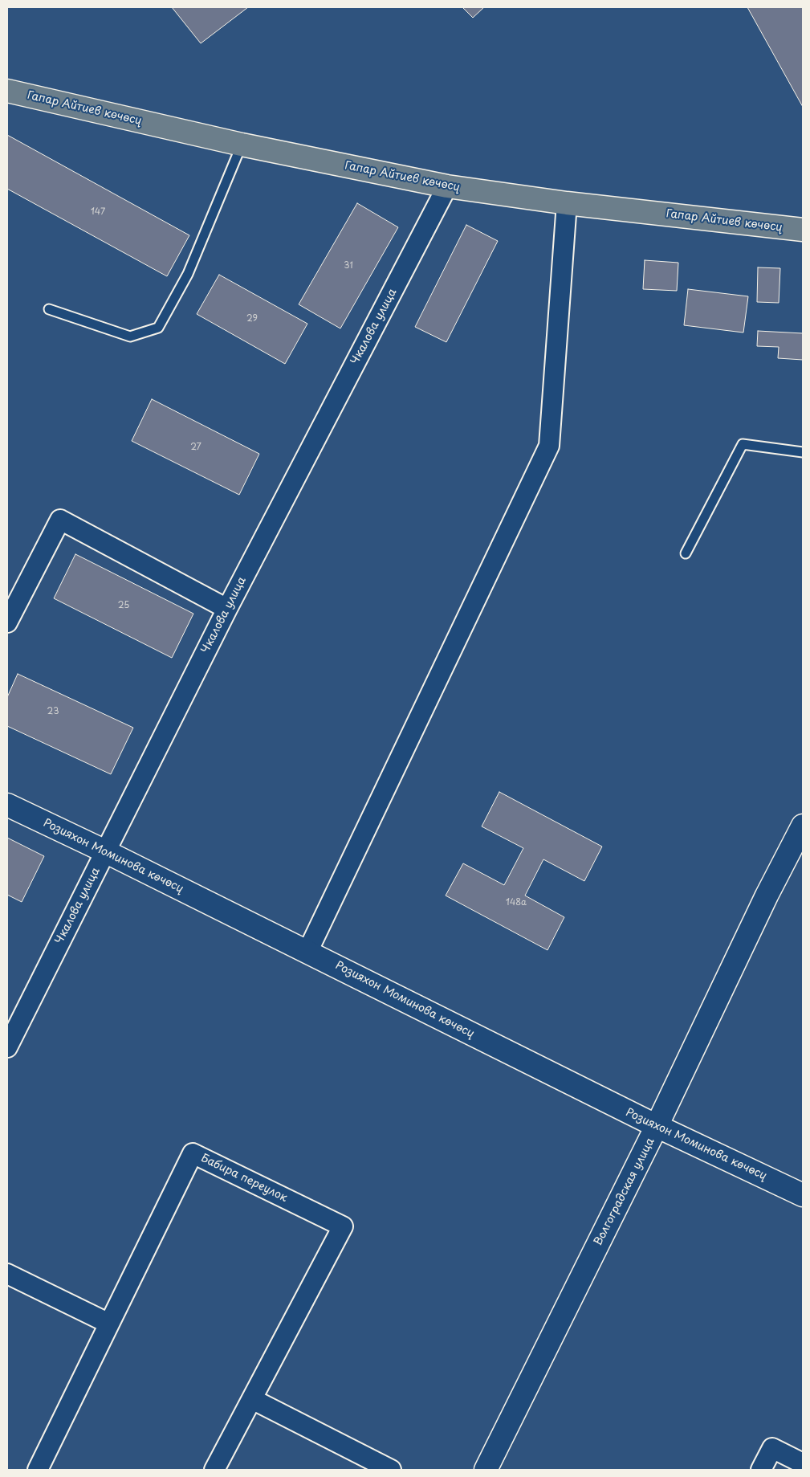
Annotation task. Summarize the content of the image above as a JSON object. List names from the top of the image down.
{
  "streets": {
    "main road": ["Гапар Айтиев көчөсү"],
    "street": [
      "Чкалова улица",
      "Розияхон Моминова көчөсү",
      "Бабира переулок",
      "Волгоградская улица"
    ]
  },
  "crossings": [
    ["Гапар Айтиев көчөсү", "Чкалова улица"],
    ["Чкалова улица", "Розияхон Моминова көчөсү"],
    ["Розияхон Моминова көчөсү", "Волгоградская улица"]
  ],
  "house_numbers": [
    "147",
    "31",
    "29",
    "27",
    "25",
    "23",
    "148а"
  ]
}
